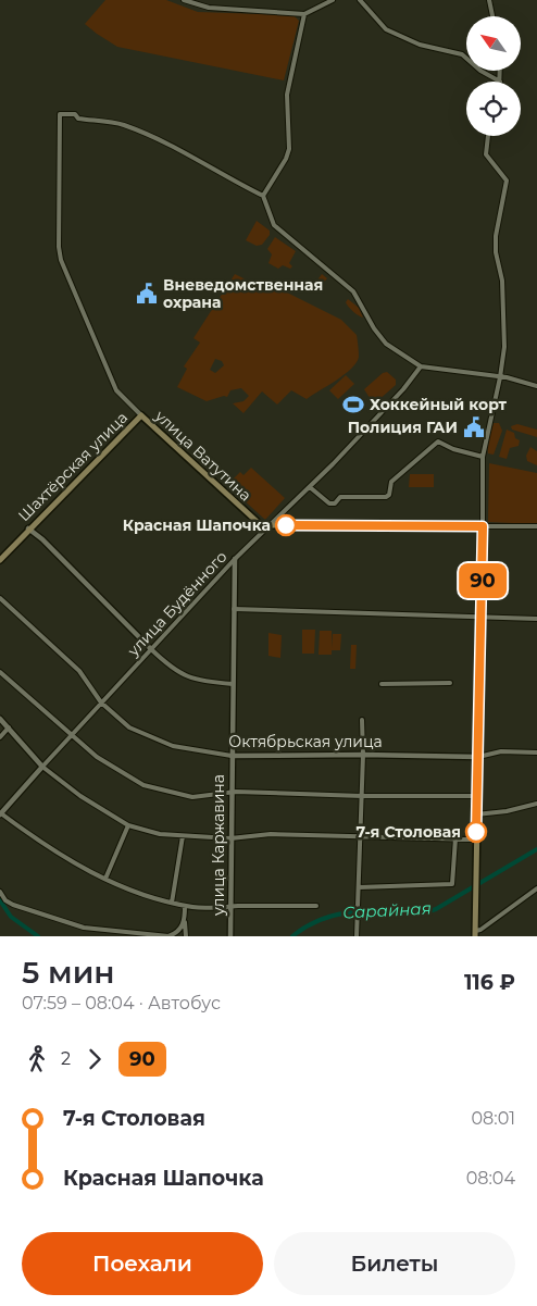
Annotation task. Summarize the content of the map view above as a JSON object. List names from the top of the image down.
{
  "streets": {
    "main road": ["улица Ватутина", "Шахтёрская улица"],
    "street": ["улица Будённого", "Октябрьская улица", "улица Каржавина"]
  },
  "crossings": [
    ["улица Ватутина", "Шахтёрская улица"],
    ["улица Ватутина", "улица Будённого"],
    ["улица Будённого", "Октябрьская улица"],
    ["улица Будённого", "улица Каржавина"],
    ["Октябрьская улица", "улица Каржавина"]
  ],
  "water": ["Сарайная"],
  "places": {
    "public building": ["Вневедомственная охрана", "Полиция ГАИ"],
    "sports": ["Хоккейный корт"],
    "other": ["Красная Шапочка", "7-я Столовая"]
  },
  "lines": ["bus line 90"],
  "north": "top left",
  "page": {
    "on_map": "90",
    "heading": ["5 мин", "07:59 – 08:04 · Автобус", "116 ₽"],
    "legs": ["2", "90"],
    "list": [
      {
        "name": "7-я Столовая",
        "value": "08:01"
      },
      {
        "name": "Красная Шапочка",
        "value": "08:04"
      }
    ],
    "buttons": ["Поехали", "Билеты"]
  }
}
